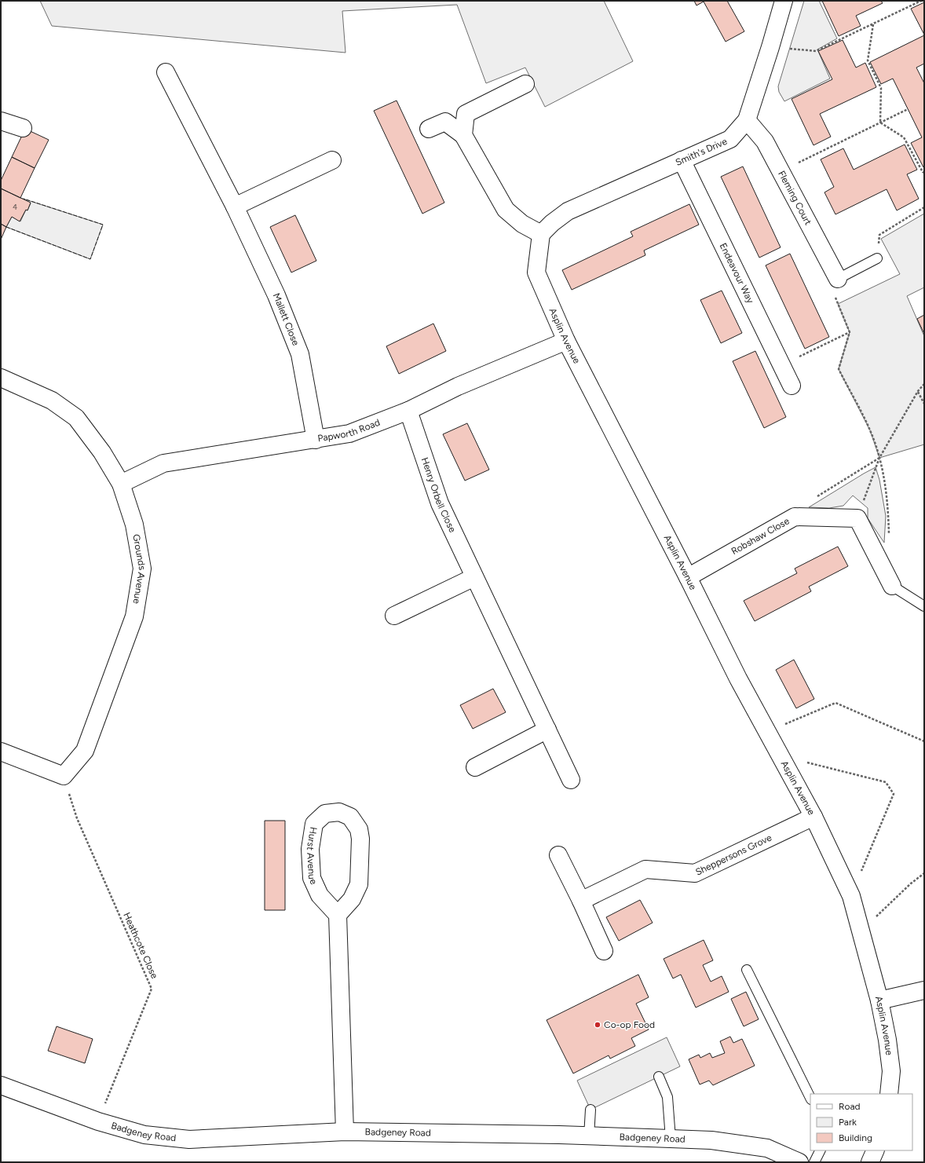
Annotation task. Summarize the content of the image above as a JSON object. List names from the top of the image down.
{
  "streets": {
    "street": [
      "Smith's Drive",
      "Fleming Court",
      "Endeavour Way",
      "Mallett Close",
      "Asplin Avenue",
      "Papworth Road",
      "Henry Orbell Close",
      "Robshaw Close",
      "Grounds Avenue",
      "Sheppersons Grove",
      "Hurst Avenue",
      "Badgeney Road"
    ],
    "path": ["Heathcote Close"]
  },
  "crossings": [
    ["Smith's Drive", "Fleming Court"],
    ["Smith's Drive", "Endeavour Way"],
    ["Smith's Drive", "Asplin Avenue"],
    ["Mallett Close", "Papworth Road"],
    ["Asplin Avenue", "Papworth Road"],
    ["Asplin Avenue", "Robshaw Close"],
    ["Asplin Avenue", "Sheppersons Grove"],
    ["Papworth Road", "Henry Orbell Close"],
    ["Papworth Road", "Grounds Avenue"],
    ["Grounds Avenue", "Heathcote Close"],
    ["Heathcote Close", "Badgeney Road"]
  ],
  "places": ["Co-op Food"],
  "house_numbers": ["4"],
  "legend": ["Road", "Park", "Building"]
}
